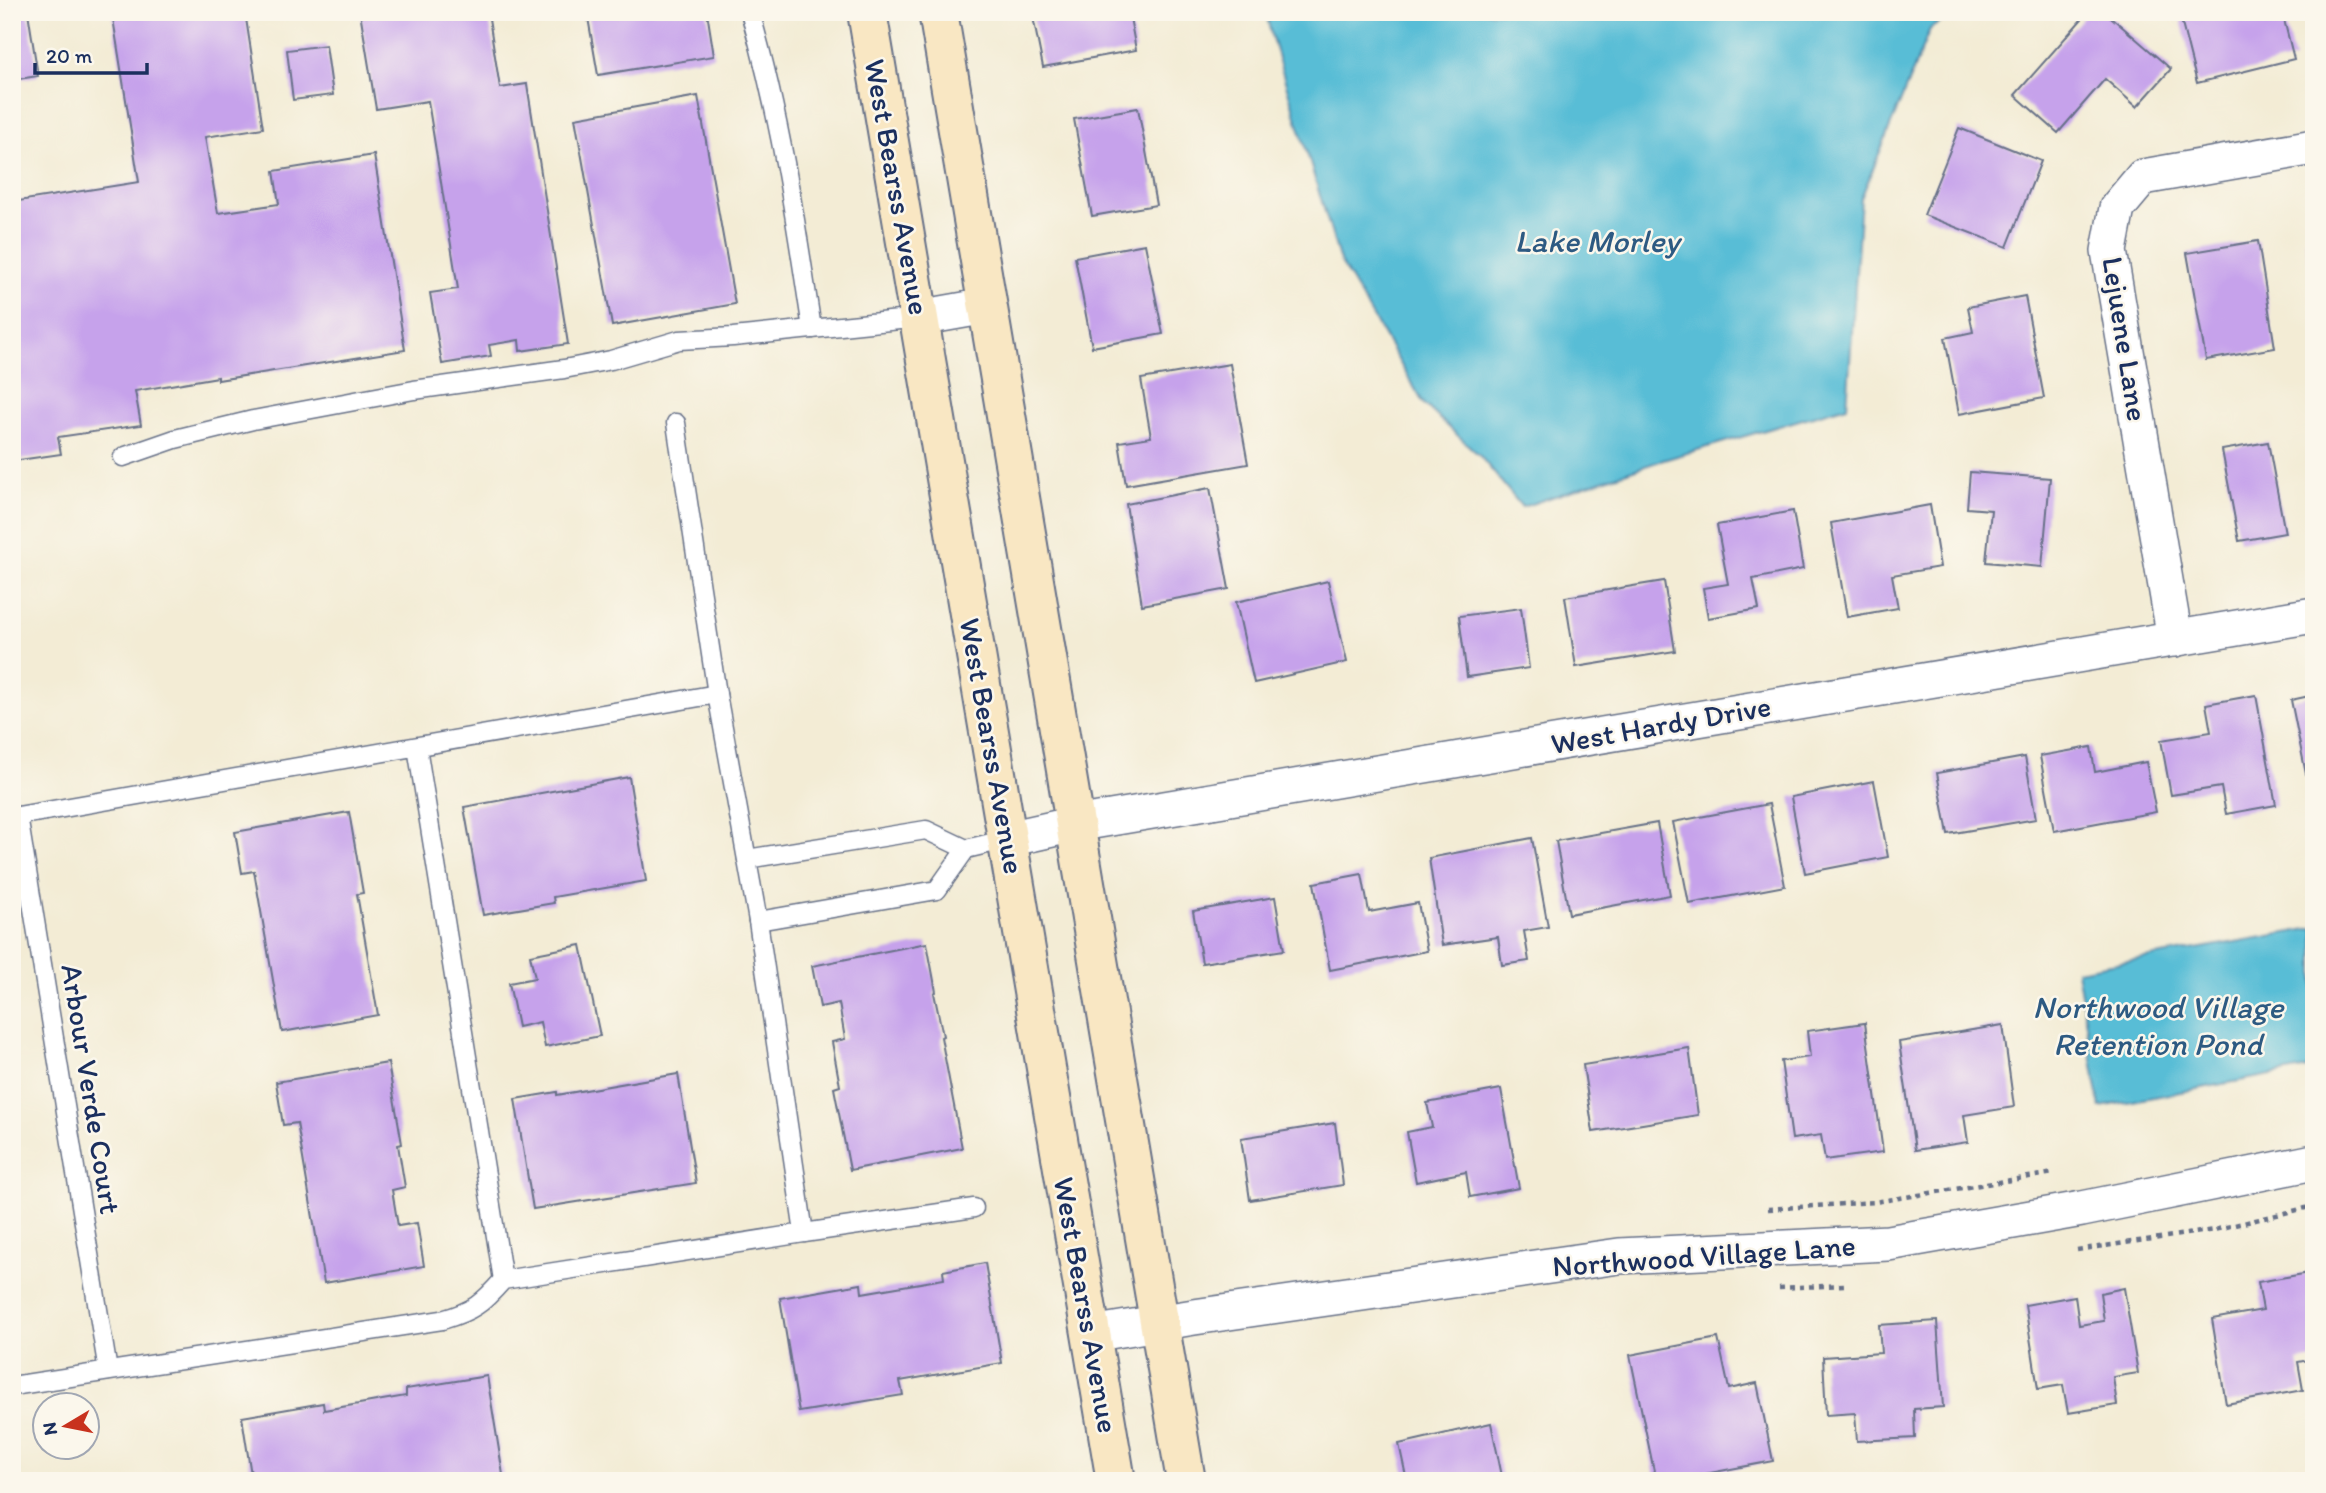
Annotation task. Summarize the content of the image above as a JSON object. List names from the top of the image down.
{
  "streets": {
    "main road": ["West Bearss Avenue"],
    "street": ["Lejuene Lane", "West Hardy Drive", "Northwood Village Lane"],
    "lane": ["Arbour Verde Court"]
  },
  "crossings": [
    ["West Bearss Avenue", "West Hardy Drive"],
    ["West Bearss Avenue", "Northwood Village Lane"],
    ["Lejuene Lane", "West Hardy Drive"]
  ],
  "water": ["Lake Morley", "Northwood Village Retention Pond"],
  "scale_bar": "20 m",
  "north": "left"
}
